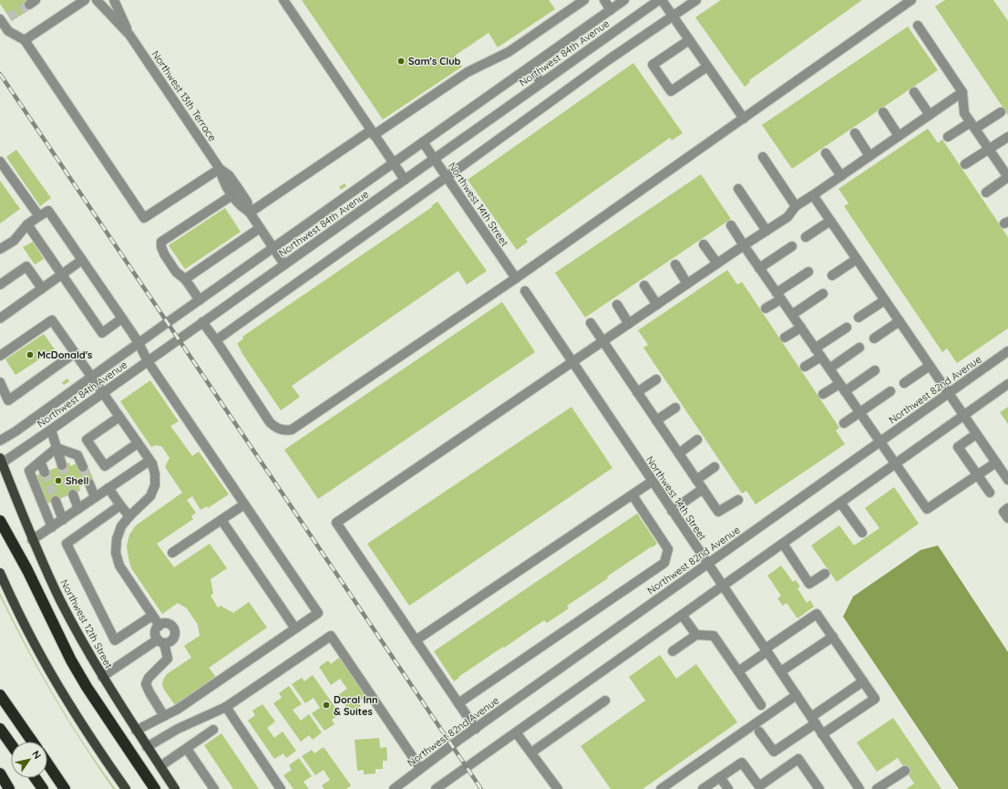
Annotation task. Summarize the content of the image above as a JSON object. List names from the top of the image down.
{
  "streets": {
    "main road": ["Northwest 12th Street"],
    "street": [
      "Northwest 84th Avenue",
      "Northwest 13th Terrace",
      "Northwest 14th Street",
      "Northwest 82nd Avenue"
    ]
  },
  "crossings": [
    ["Northwest 84th Avenue", "Northwest 13th Terrace"],
    ["Northwest 84th Avenue", "Northwest 14th Street"],
    ["Northwest 84th Avenue", "Northwest 12th Street"],
    ["Northwest 14th Street", "Northwest 82nd Avenue"]
  ],
  "places": [
    "Sam's Club",
    "McDonald's",
    "Shell",
    "Doral Inn & Suites"
  ],
  "north": "top right"
}
